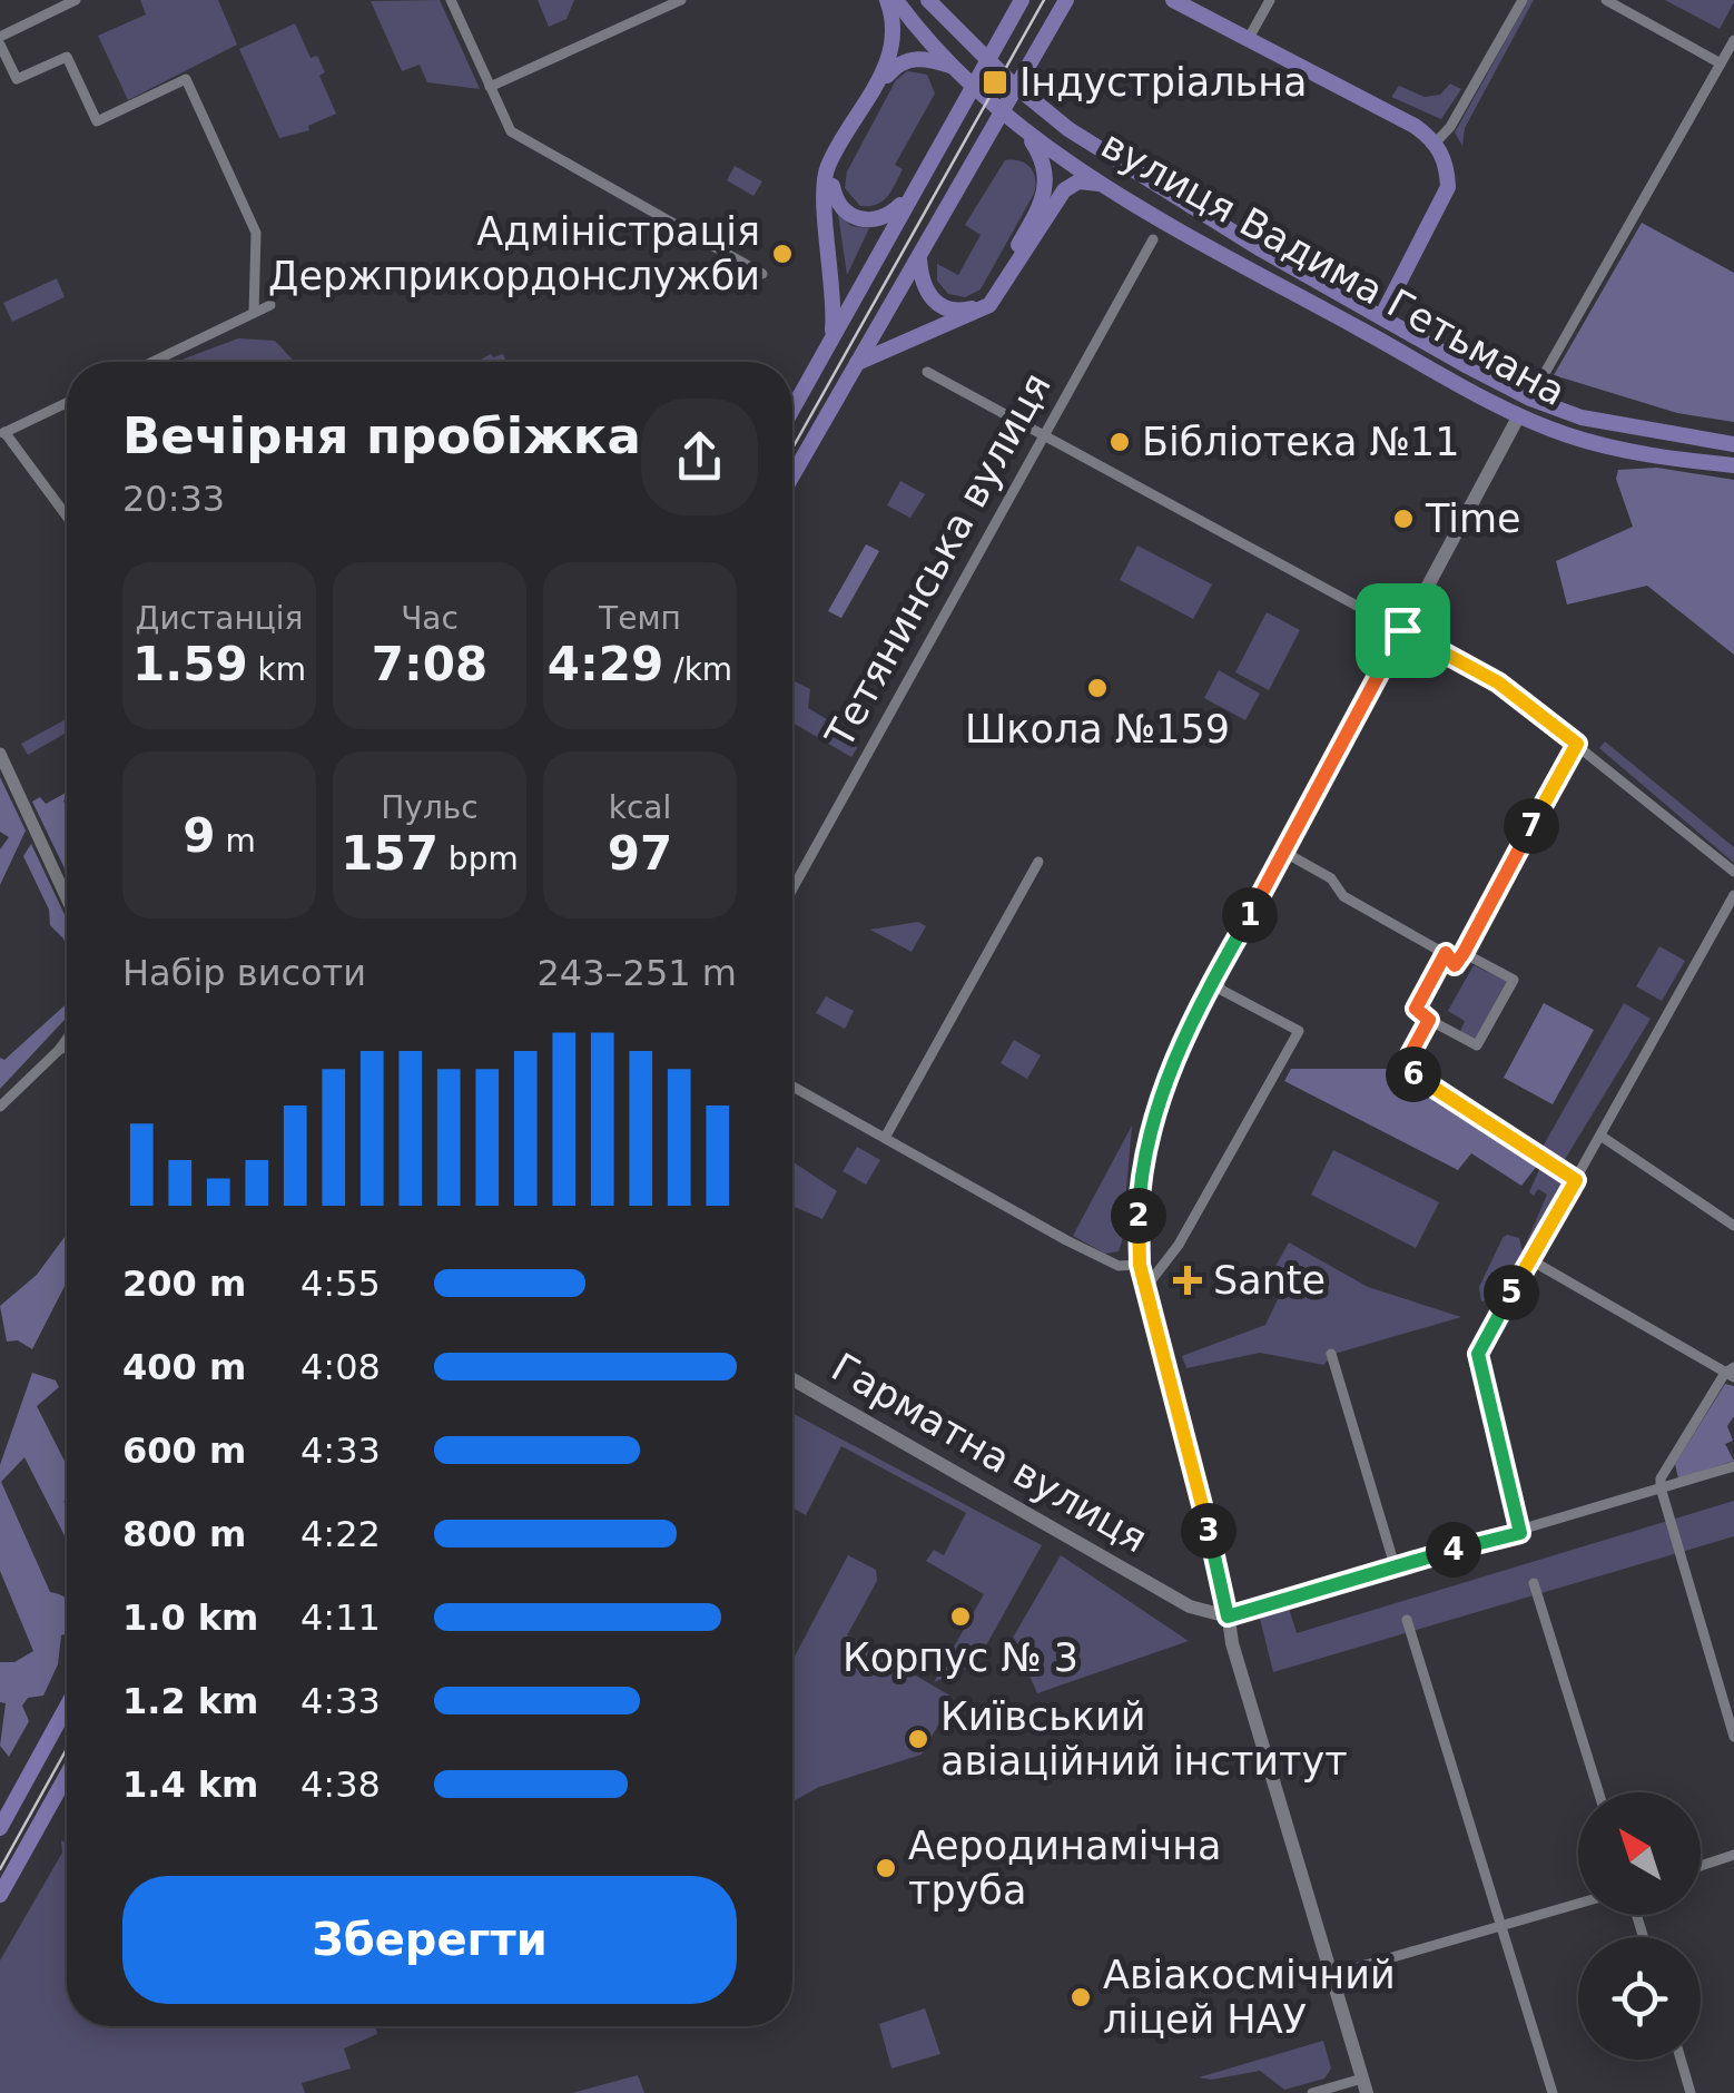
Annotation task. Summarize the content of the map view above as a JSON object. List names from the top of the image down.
{
  "streets": {
    "main road": ["вулиця Вадима Гетьмана", "Гарматна вулиця"],
    "street": ["Тетянинська вулиця"]
  },
  "places": {
    "transit": ["Індустріальна"],
    "other": [
      "Адміністрація Держприкордонслужби",
      "Бібліотека №11",
      "Time",
      "Школа №159",
      "Корпус № 3",
      "Київський авіаційний інститут",
      "Аеродинамічна труба",
      "Авіакосмічний ліцей НАУ"
    ],
    "health": ["Sante"]
  },
  "north": "top left",
  "page": {
    "heading": ["Вечірня пробіжка", "20:33"],
    "stats": [
      ["Дистанція", "1.59 km"],
      ["Час", "7:08"],
      ["Темп", "4:29 /km"],
      ["9 m"],
      ["Пульс", "157 bpm"],
      ["kcal", "97"]
    ],
    "pins": [
      "7",
      "1",
      "6",
      "2",
      "5",
      "3",
      "4"
    ],
    "chart": ["Набір висоти", "243–251 m"],
    "list": [
      {
        "name": "200 m",
        "note": "4:55"
      },
      {
        "name": "400 m",
        "note": "4:08"
      },
      {
        "name": "600 m",
        "note": "4:33"
      },
      {
        "name": "800 m",
        "note": "4:22"
      },
      {
        "name": "1.0 km",
        "note": "4:11"
      },
      {
        "name": "1.2 km",
        "note": "4:33"
      },
      {
        "name": "1.4 km",
        "note": "4:38"
      }
    ],
    "buttons": "Зберегти"
  }
}
